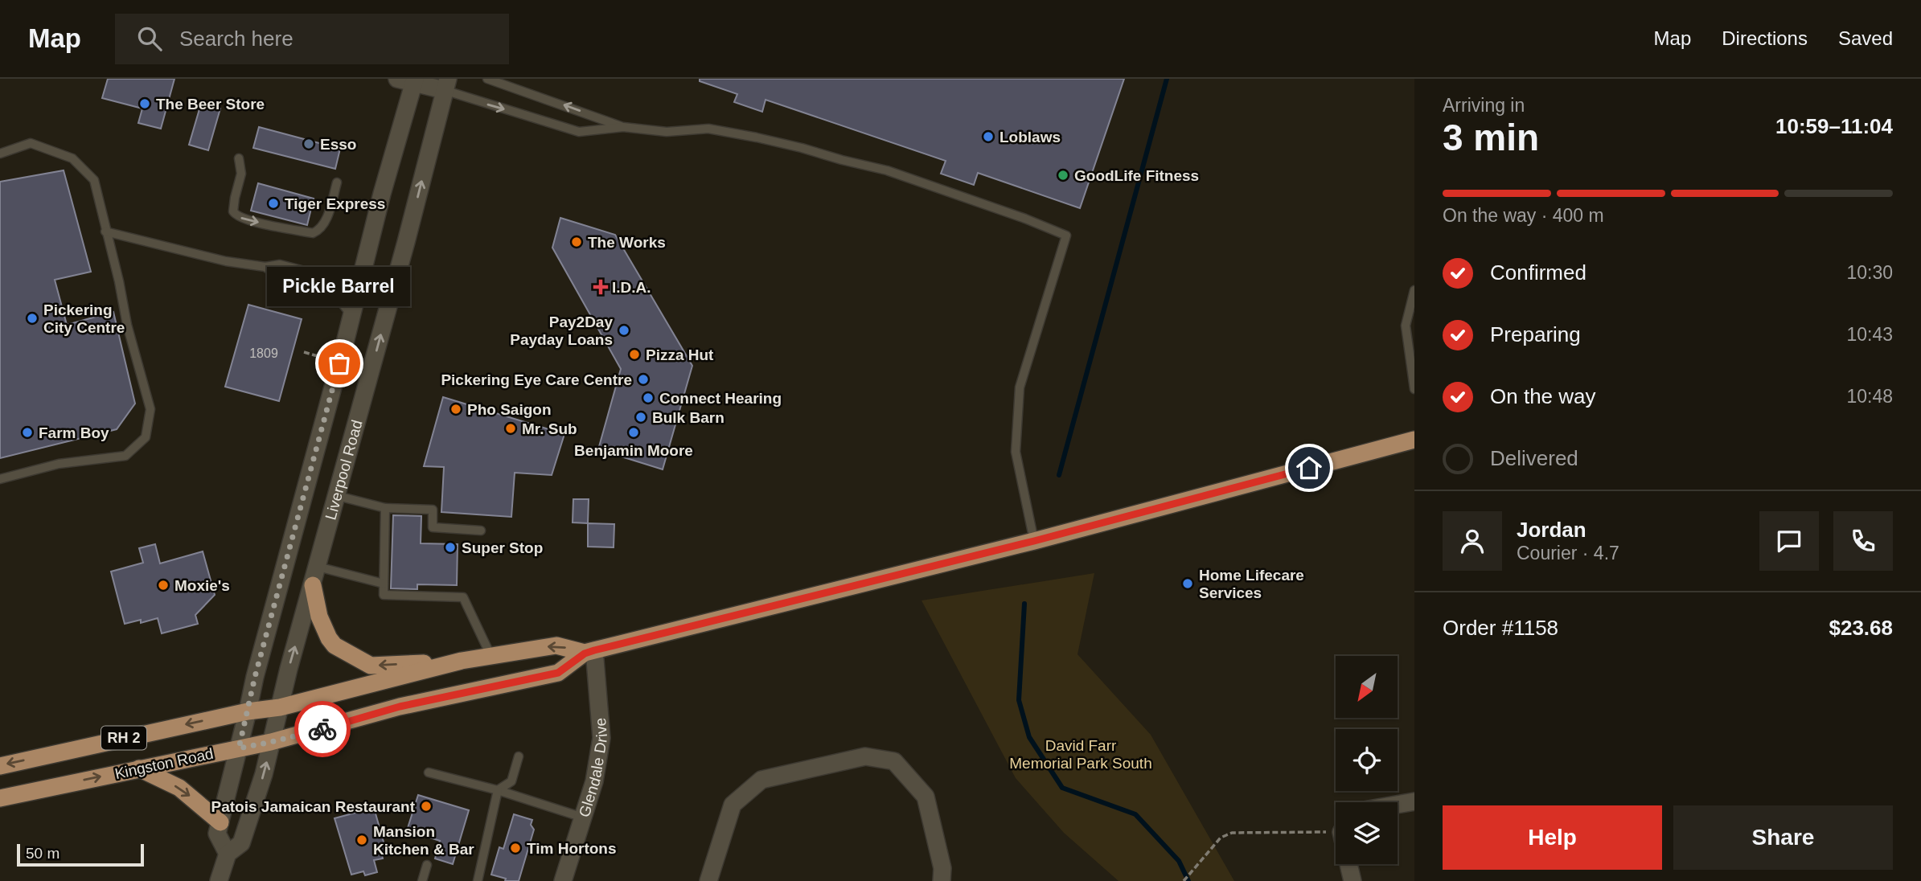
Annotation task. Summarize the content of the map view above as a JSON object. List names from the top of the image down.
{
  "streets": {
    "main road": [
      "Liverpool Road",
      "RH 2",
      "Kingston Road",
      "Glendale Drive"
    ]
  },
  "crossings": [
    ["Liverpool Road", "Kingston Road"],
    ["Kingston Road", "Glendale Drive"]
  ],
  "parks": ["David Farr Memorial Park South"],
  "places": {
    "other": [
      "The Beer Store",
      "Loblaws",
      "Esso",
      "GoodLife Fitness",
      "Tiger Express",
      "The Works",
      "Pickering City Centre",
      "Pay2Day Payday Loans",
      "Pizza Hut",
      "Pickle Barrel",
      "Pickering Eye Care Centre",
      "Connect Hearing",
      "Pho Saigon",
      "Bulk Barn",
      "Mr. Sub",
      "Farm Boy",
      "Benjamin Moore",
      "Super Stop",
      "Home Lifecare Services",
      "Moxie's",
      "Patois Jamaican Restaurant",
      "Mansion Kitchen & Bar",
      "Tim Hortons"
    ],
    "health": ["I.D.A."]
  },
  "house_numbers": ["1809"],
  "scale_bar": "50 m",
  "north": "bottom left",
  "page": {
    "header": "Map",
    "search": "Search here",
    "nav": ["Map", "Directions", "Saved"],
    "heading": ["3 min", "Arriving in", "10:59–11:04"],
    "panel": [
      "Jordan",
      "Courier · 4.7",
      "Order #1158",
      "$23.68"
    ],
    "bar": "On the way · 400 m",
    "list": [
      ["Confirmed", "10:30"],
      ["Preparing", "10:43"],
      ["On the way", "10:48"],
      "Delivered"
    ],
    "bubble": "Pickle Barrel",
    "buttons": ["Help", "Share"],
    "scale": "50 m"
  }
}
